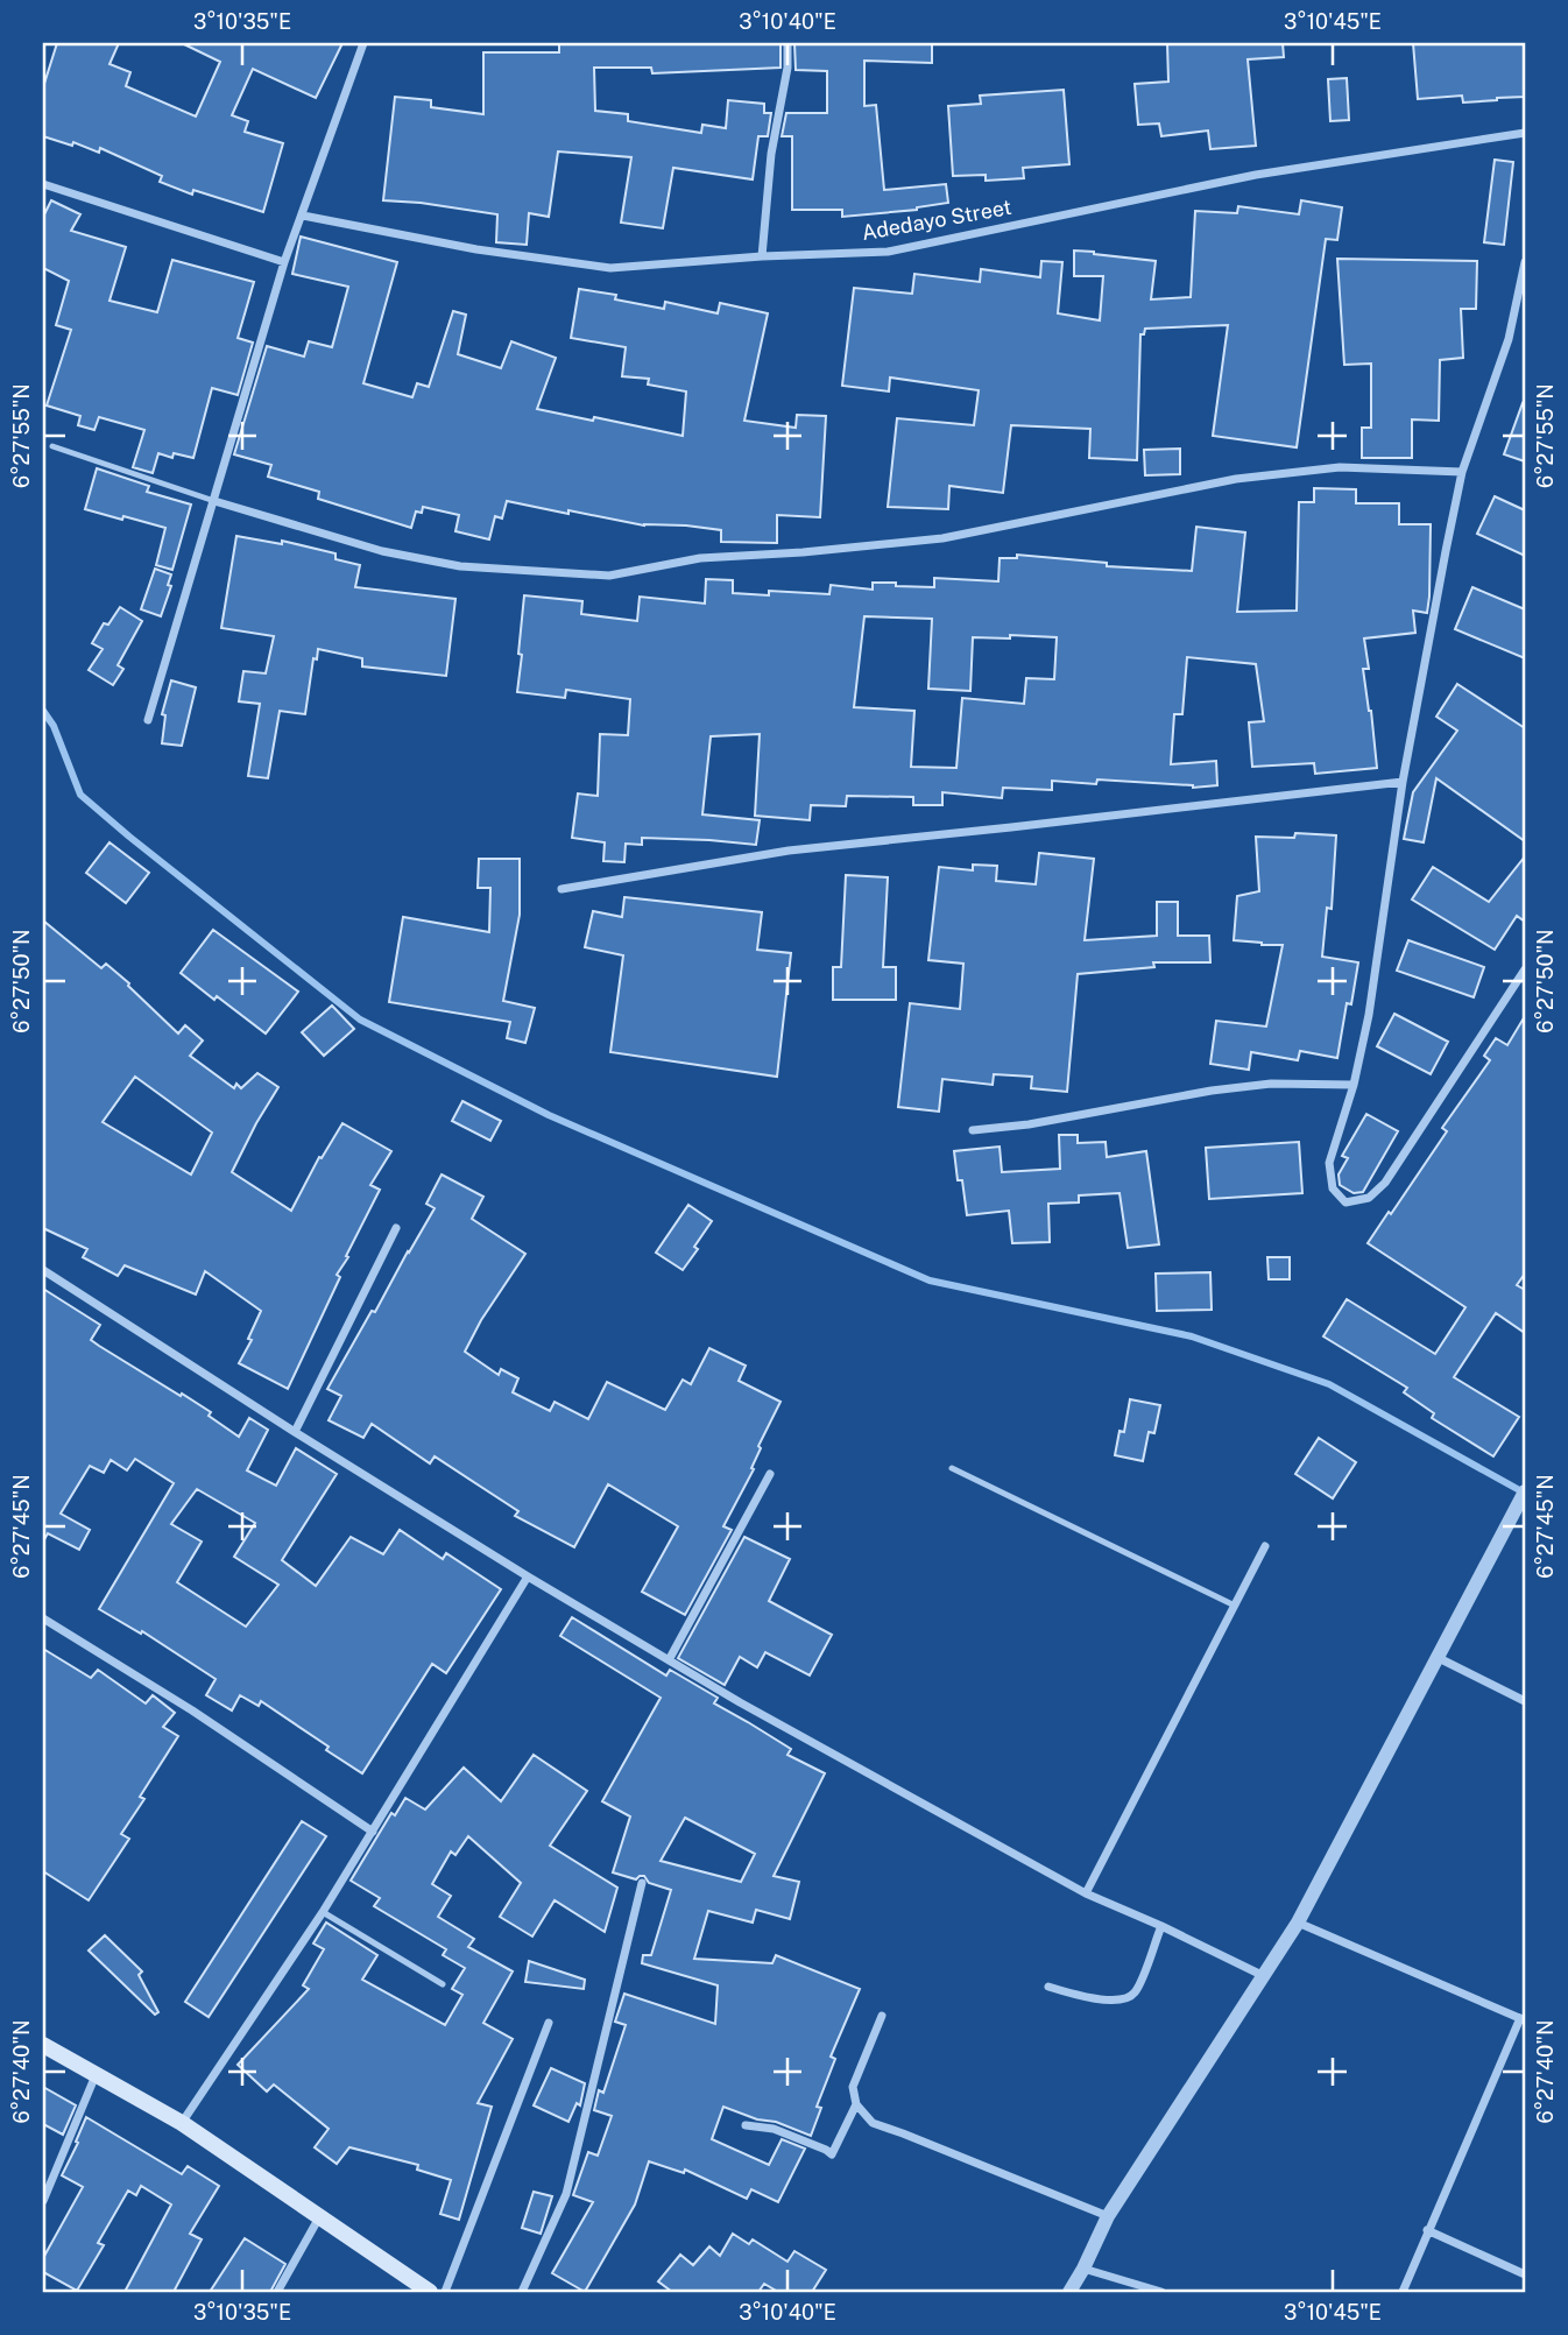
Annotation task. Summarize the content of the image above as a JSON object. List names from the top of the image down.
{
  "streets": {
    "street": ["Adedayo Street"]
  },
  "coordinates": [
    "3°10'35\"E",
    "3°10'40\"E",
    "3°10'45\"E",
    "6°27'55\"N",
    "6°27'50\"N",
    "6°27'45\"N",
    "6°27'40\"N"
  ]
}
